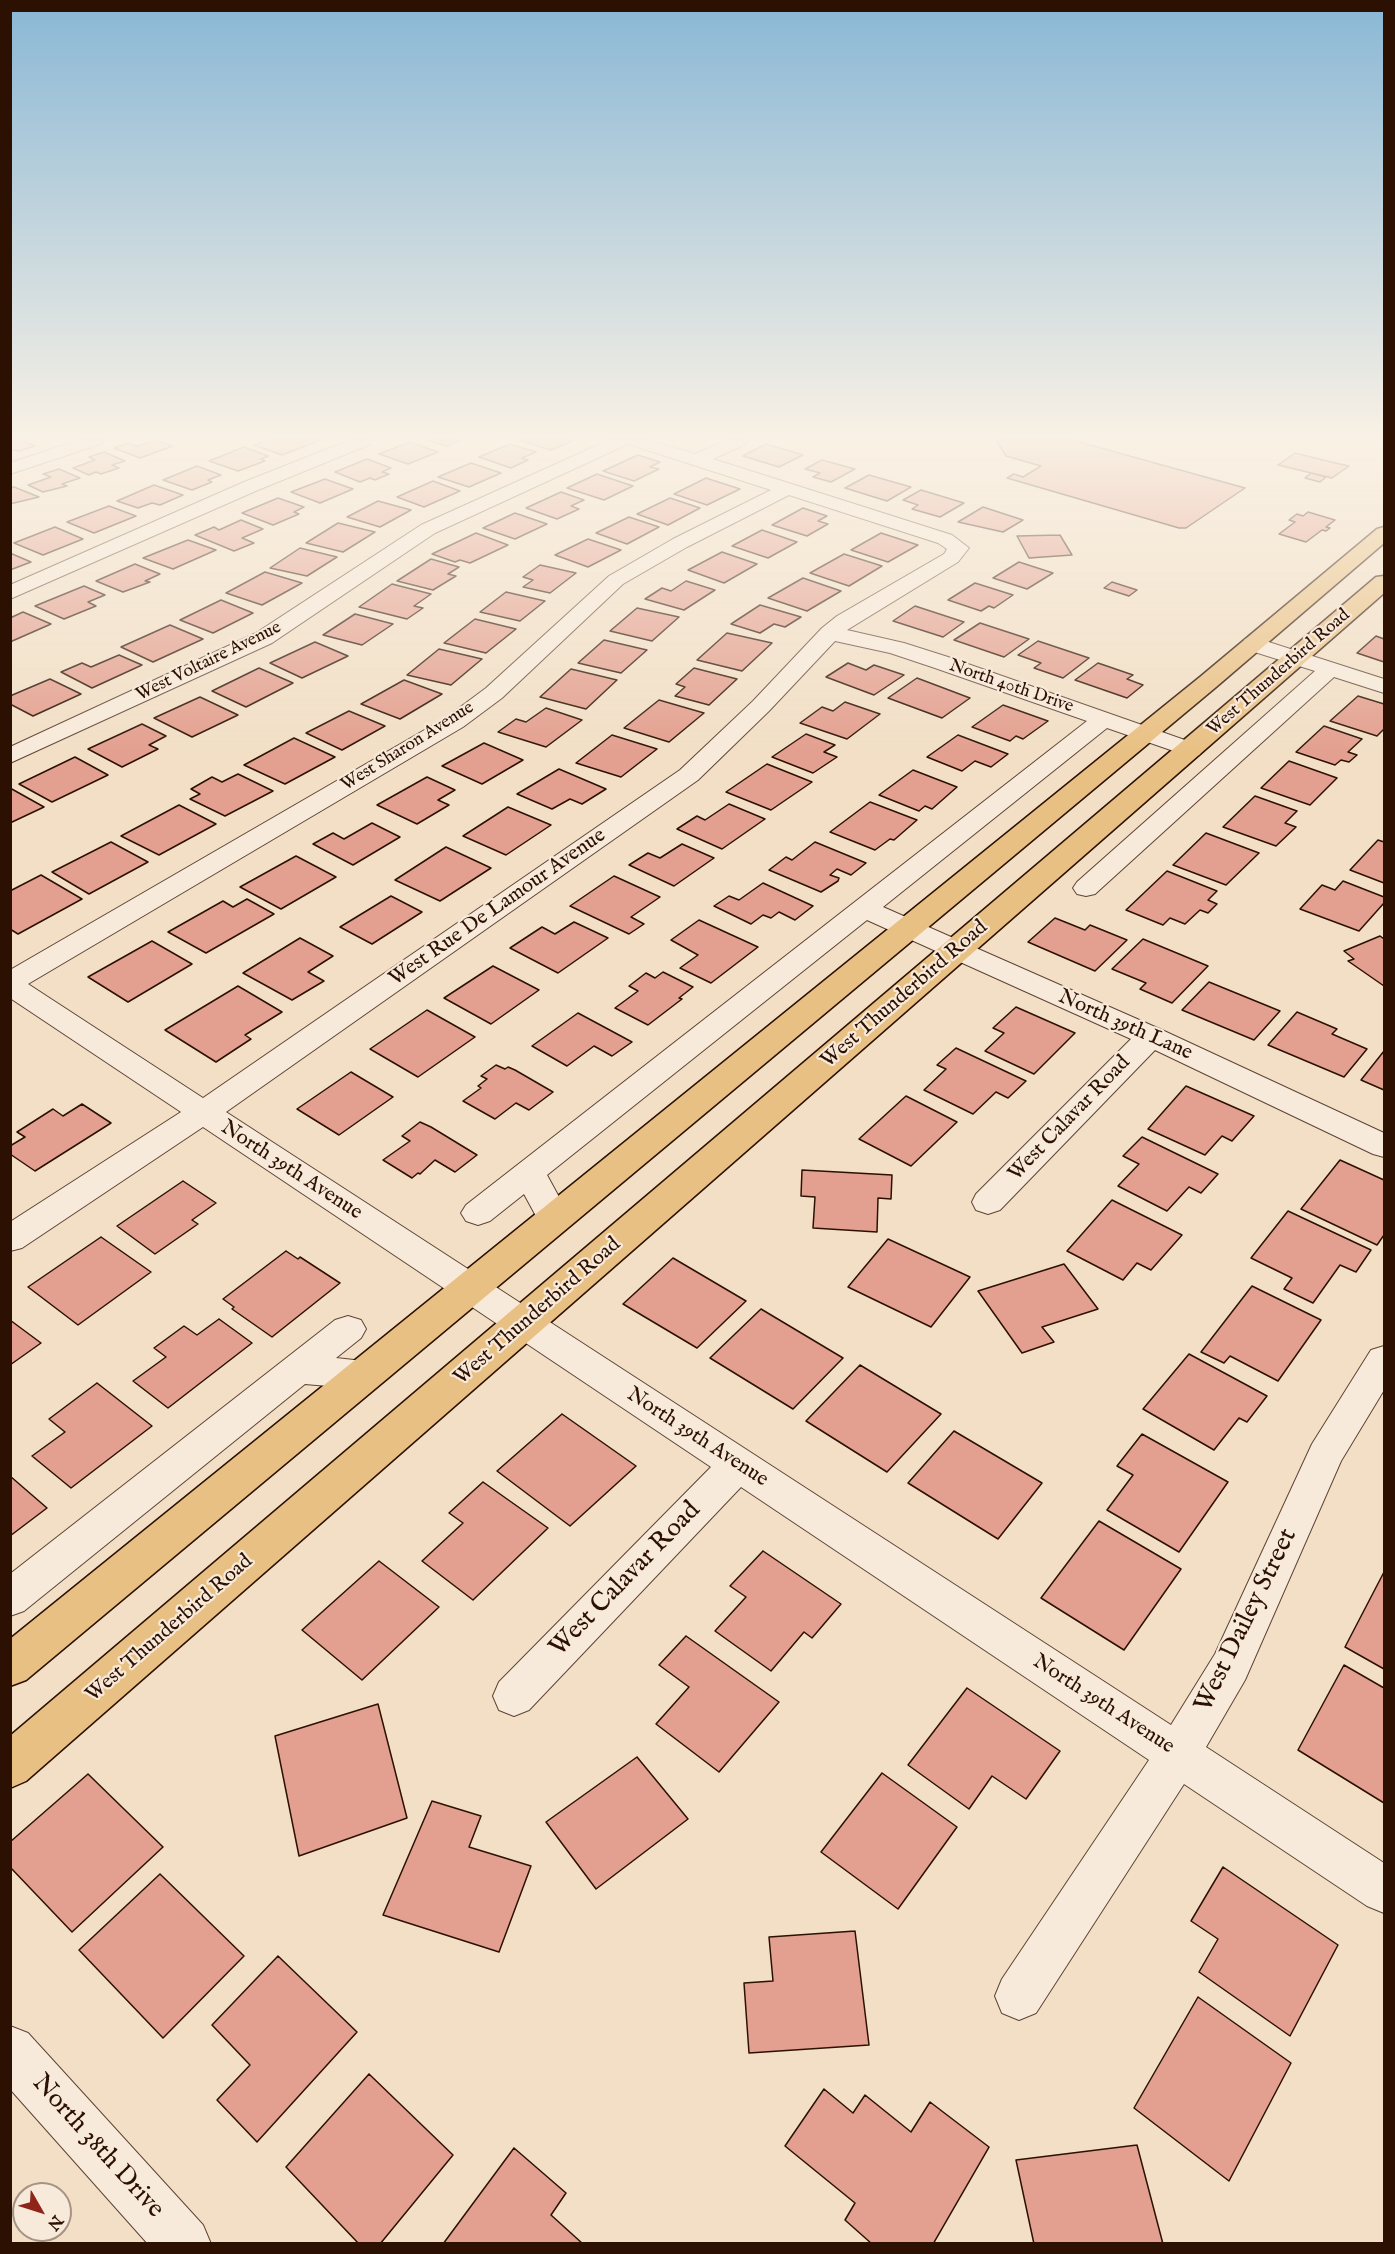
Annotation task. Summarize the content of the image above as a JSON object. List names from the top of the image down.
{
  "streets": {
    "main road": ["West Thunderbird Road"],
    "street": [
      "West Voltaire Avenue",
      "North 40th Drive",
      "West Sharon Avenue",
      "West Rue De Lamour Avenue",
      "North 39th Lane",
      "West Calavar Road",
      "North 39th Avenue",
      "West Dailey Street",
      "North 38th Drive"
    ]
  },
  "crossings": [
    ["West Thunderbird Road", "North 40th Drive"],
    ["West Thunderbird Road", "North 39th Lane"],
    ["West Thunderbird Road", "North 39th Avenue"],
    ["North 40th Drive", "West Rue De Lamour Avenue"],
    ["West Sharon Avenue", "North 39th Avenue"],
    ["West Rue De Lamour Avenue", "North 39th Avenue"],
    ["North 39th Lane", "West Calavar Road"],
    ["West Calavar Road", "North 39th Avenue"],
    ["North 39th Avenue", "West Dailey Street"]
  ],
  "north": "bottom right"
}
